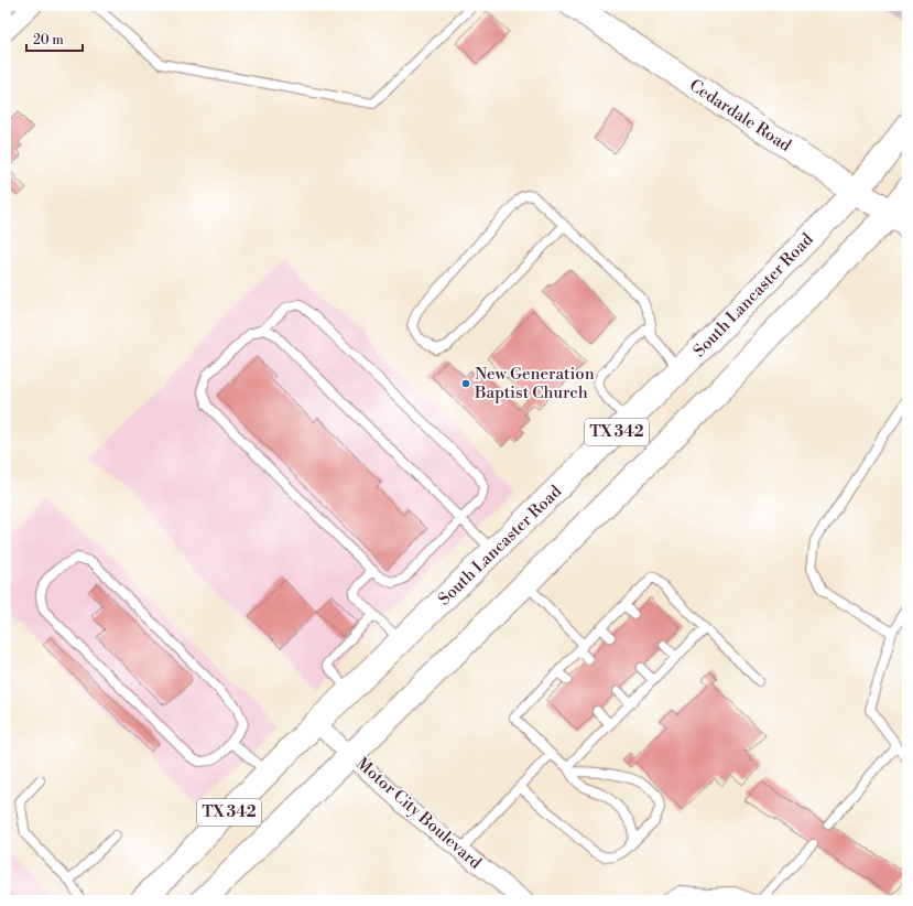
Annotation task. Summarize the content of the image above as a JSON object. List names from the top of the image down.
{
  "streets": {
    "main road": ["Cedardale Road", "South Lancaster Road", "TX 342"],
    "street": ["Motor City Boulevard"]
  },
  "crossings": [
    ["Cedardale Road", "South Lancaster Road"],
    ["Cedardale Road", "TX 342"],
    ["South Lancaster Road", "TX 342"],
    ["South Lancaster Road", "Motor City Boulevard"],
    ["TX 342", "Motor City Boulevard"]
  ],
  "places": ["New Generation Baptist Church"],
  "scale_bar": "20 m"
}
